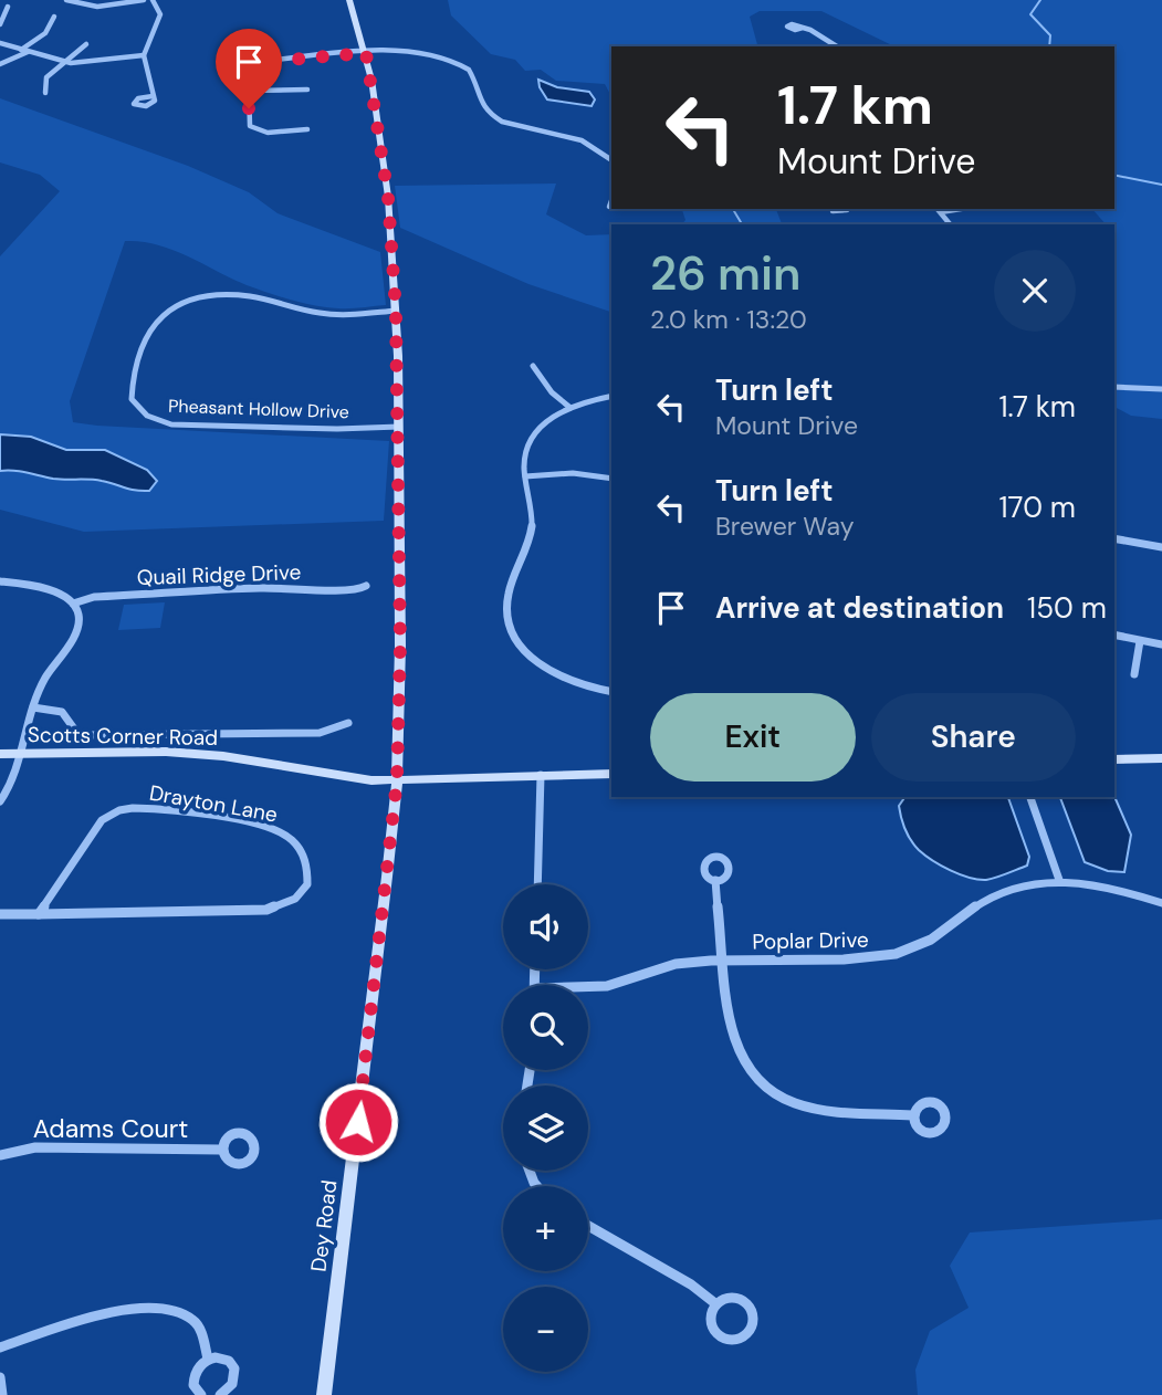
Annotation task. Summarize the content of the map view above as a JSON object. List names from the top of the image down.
{
  "streets": {
    "main road": ["Scotts Corner Road", "Dey Road"],
    "street": [
      "Pheasant Hollow Drive",
      "Quail Ridge Drive",
      "Drayton Lane",
      "Poplar Drive",
      "Adams Court"
    ]
  },
  "crossings": [
    ["Pheasant Hollow Drive", "Dey Road"],
    ["Scotts Corner Road", "Dey Road"]
  ],
  "page": {
    "turn": ["1.7 km", "Mount Drive"],
    "heading": ["26 min", "2.0 km · 13:20"],
    "list": [
      {
        "name": "Turn left",
        "note": "Mount Drive",
        "value": "1.7 km"
      },
      {
        "name": "Turn left",
        "note": "Brewer Way",
        "value": "170 m"
      },
      {
        "name": "Arrive at destination",
        "value": "150 m"
      }
    ],
    "buttons": ["Exit", "Share"],
    "map_buttons": ["+", "−"]
  }
}
